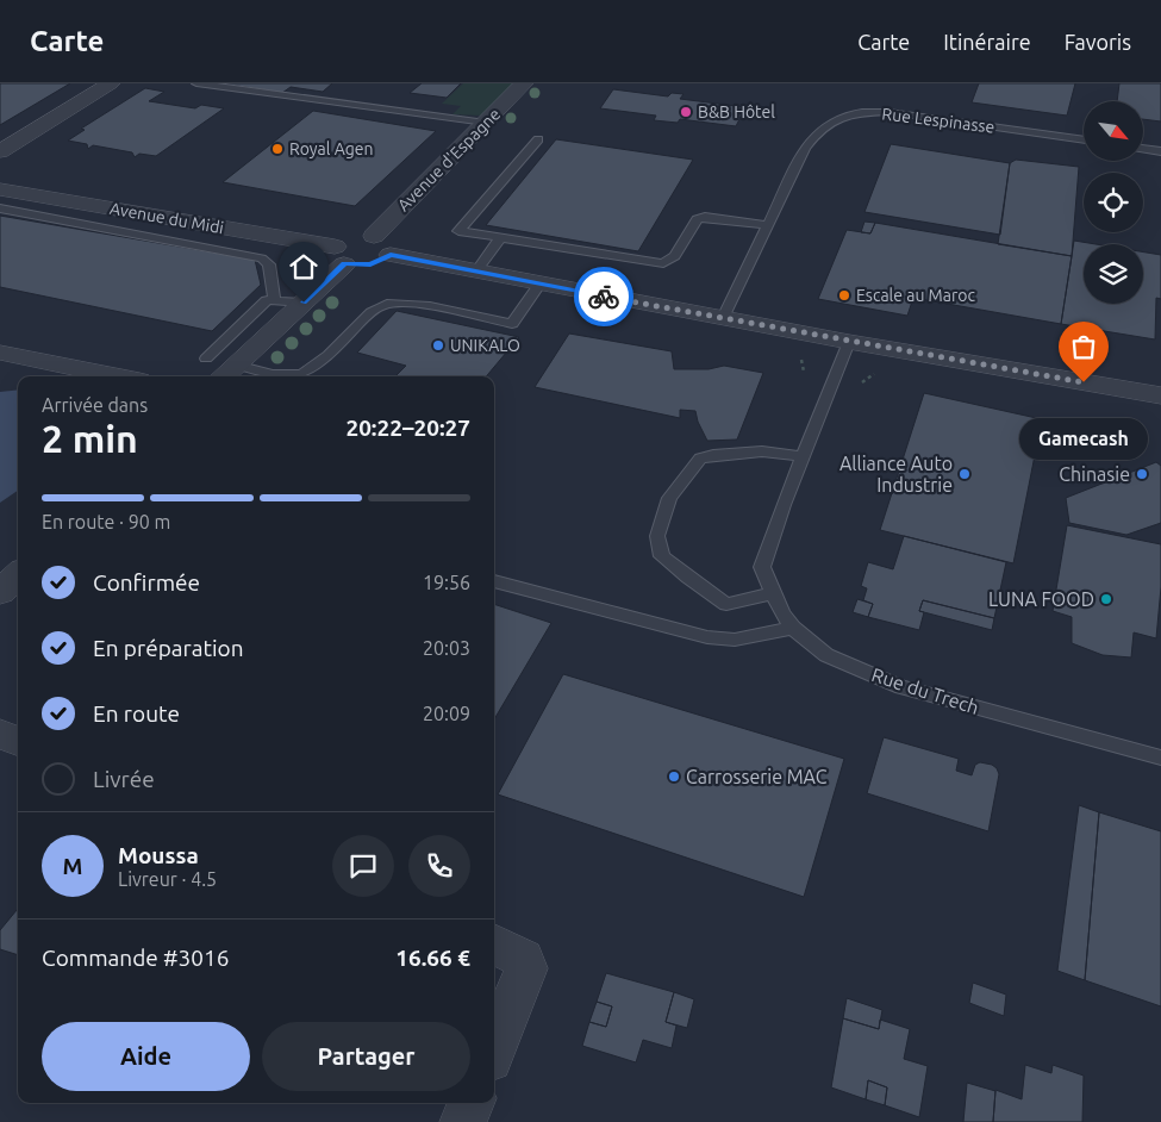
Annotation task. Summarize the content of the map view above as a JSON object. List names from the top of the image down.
{
  "streets": {
    "street": ["Avenue d'Espagne", "Avenue du Midi"],
    "lane": ["Rue Lespinasse", "Rue du Trech"]
  },
  "places": [
    "B&B Hôtel",
    "Royal Agen",
    "Escale au Maroc",
    "UNIKALO",
    "Gamecash",
    "Alliance Auto Industrie",
    "Chinasie",
    "LUNA FOOD",
    "Carrosserie MAC"
  ],
  "north": "bottom right",
  "page": {
    "header": "Carte",
    "nav": ["Carte", "Itinéraire", "Favoris"],
    "heading": ["2 min", "Arrivée dans", "20:22–20:27"],
    "panel": [
      "Moussa",
      "Livreur · 4.5",
      "Commande #3016",
      "16.66 €"
    ],
    "bubble": "Gamecash",
    "bar": "En route · 90 m",
    "list": [
      ["Confirmée", "19:56"],
      ["En préparation", "20:03"],
      ["En route", "20:09"],
      "Livrée"
    ],
    "round": "M",
    "buttons": ["Aide", "Partager"]
  }
}
